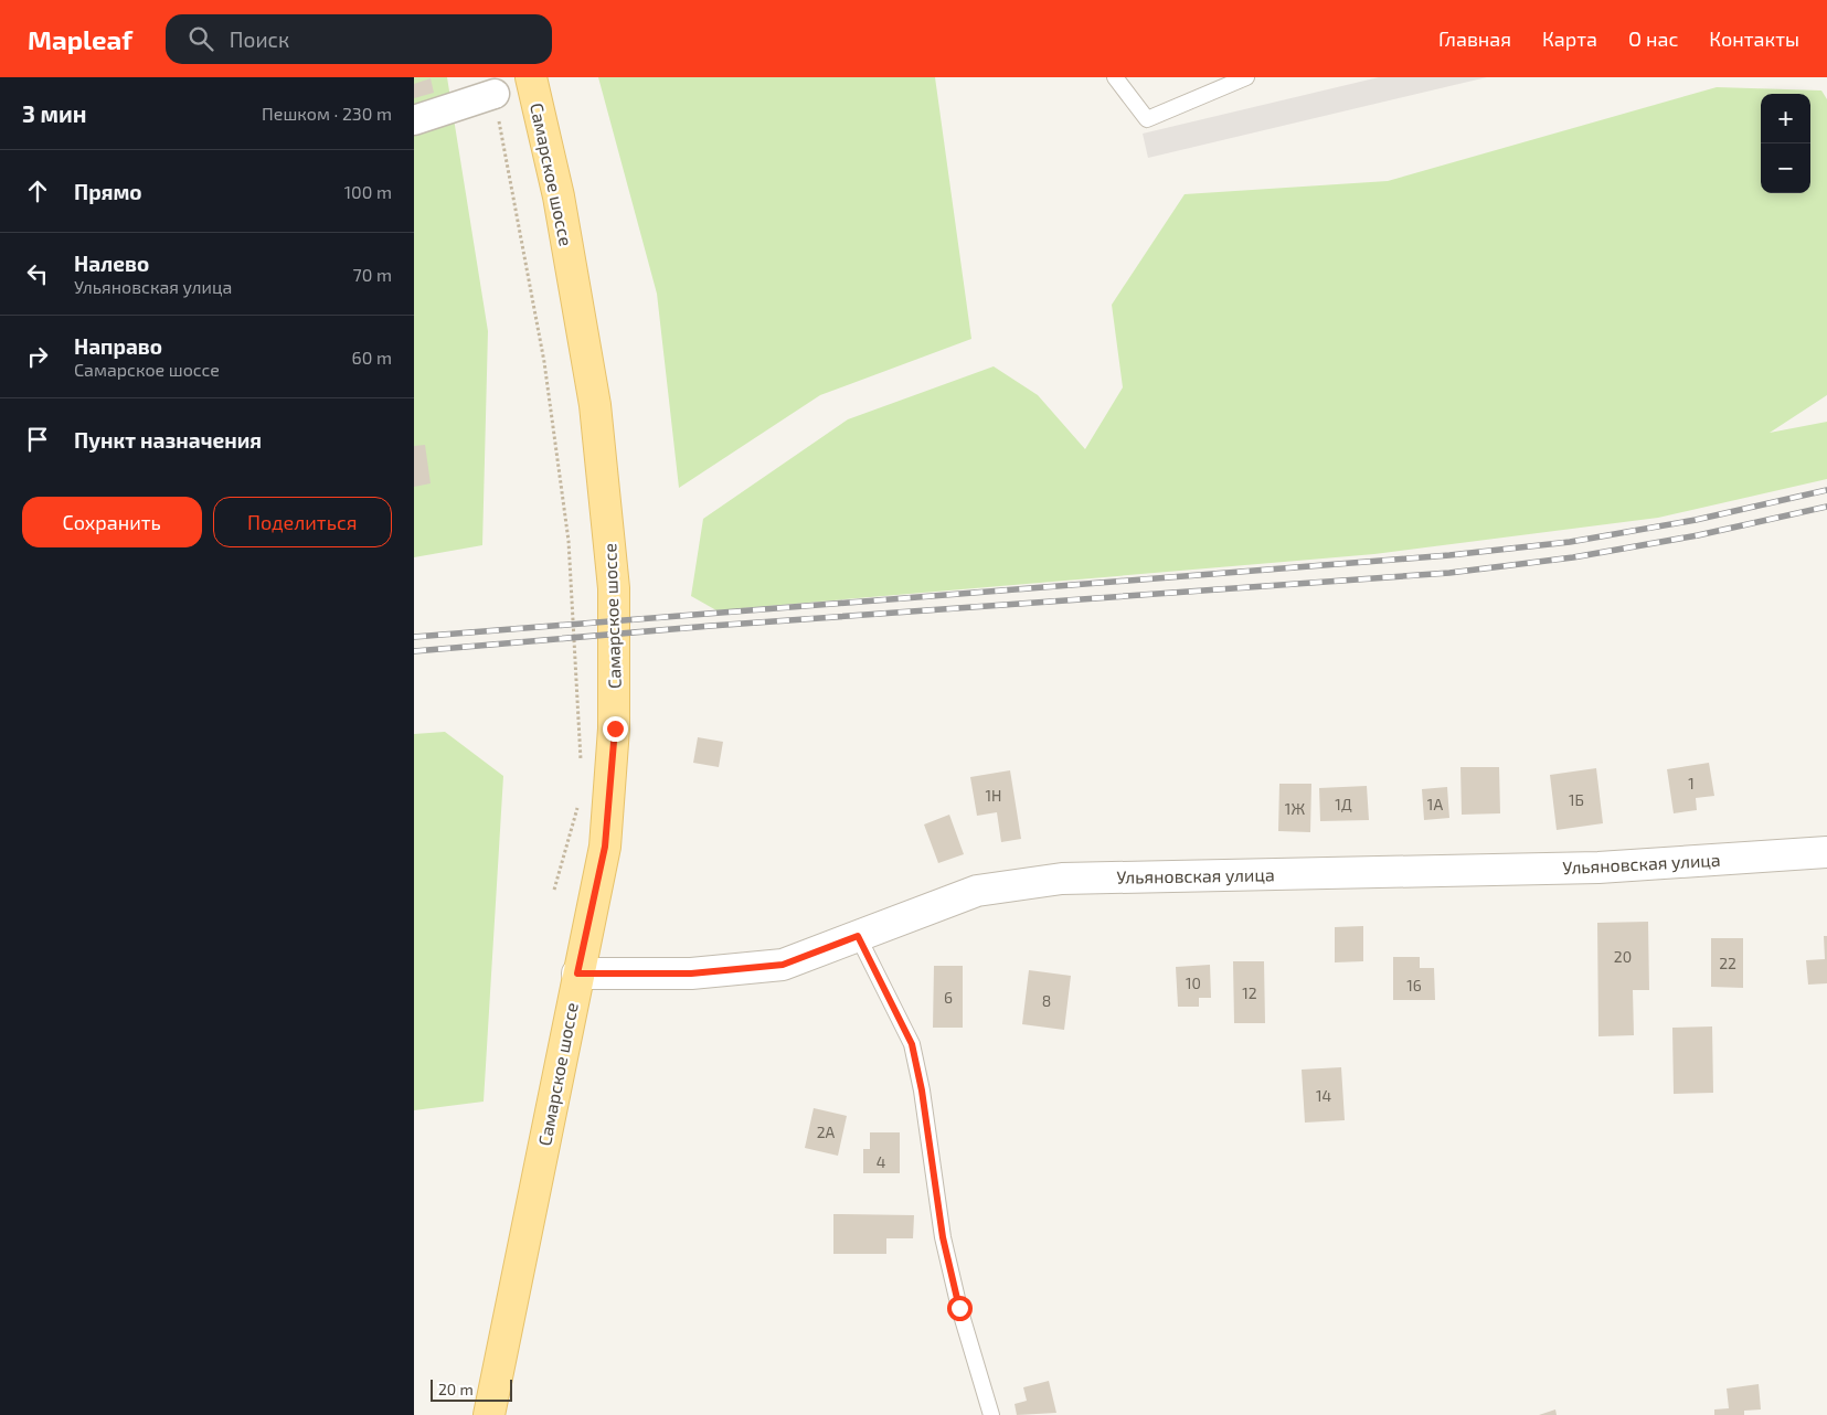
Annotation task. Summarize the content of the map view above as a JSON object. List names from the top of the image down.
{
  "streets": {
    "main road": ["Самарское шоссе"],
    "street": ["Ульяновская улица"]
  },
  "crossings": [
    ["Самарское шоссе", "Ульяновская улица"]
  ],
  "house_numbers": [
    "1",
    "1Н",
    "1Б",
    "1Д",
    "1А",
    "1Ж",
    "20",
    "22",
    "10",
    "16",
    "12",
    "6",
    "8",
    "14",
    "2А",
    "4"
  ],
  "scale_bar": "20 m",
  "page": {
    "header": "Mapleaf",
    "search": "Поиск",
    "nav": [
      "Главная",
      "Карта",
      "О нас",
      "Контакты"
    ],
    "heading": ["3 мин", "Пешком · 230 m"],
    "map_buttons": ["+", "−"],
    "list": [
      ["Прямо", "100 m"],
      ["Налево", "Ульяновская улица", "70 m"],
      ["Направо", "Самарское шоссе", "60 m"],
      "Пункт назначения"
    ],
    "buttons": ["Сохранить", "Поделиться"],
    "scale": "20 m"
  }
}
